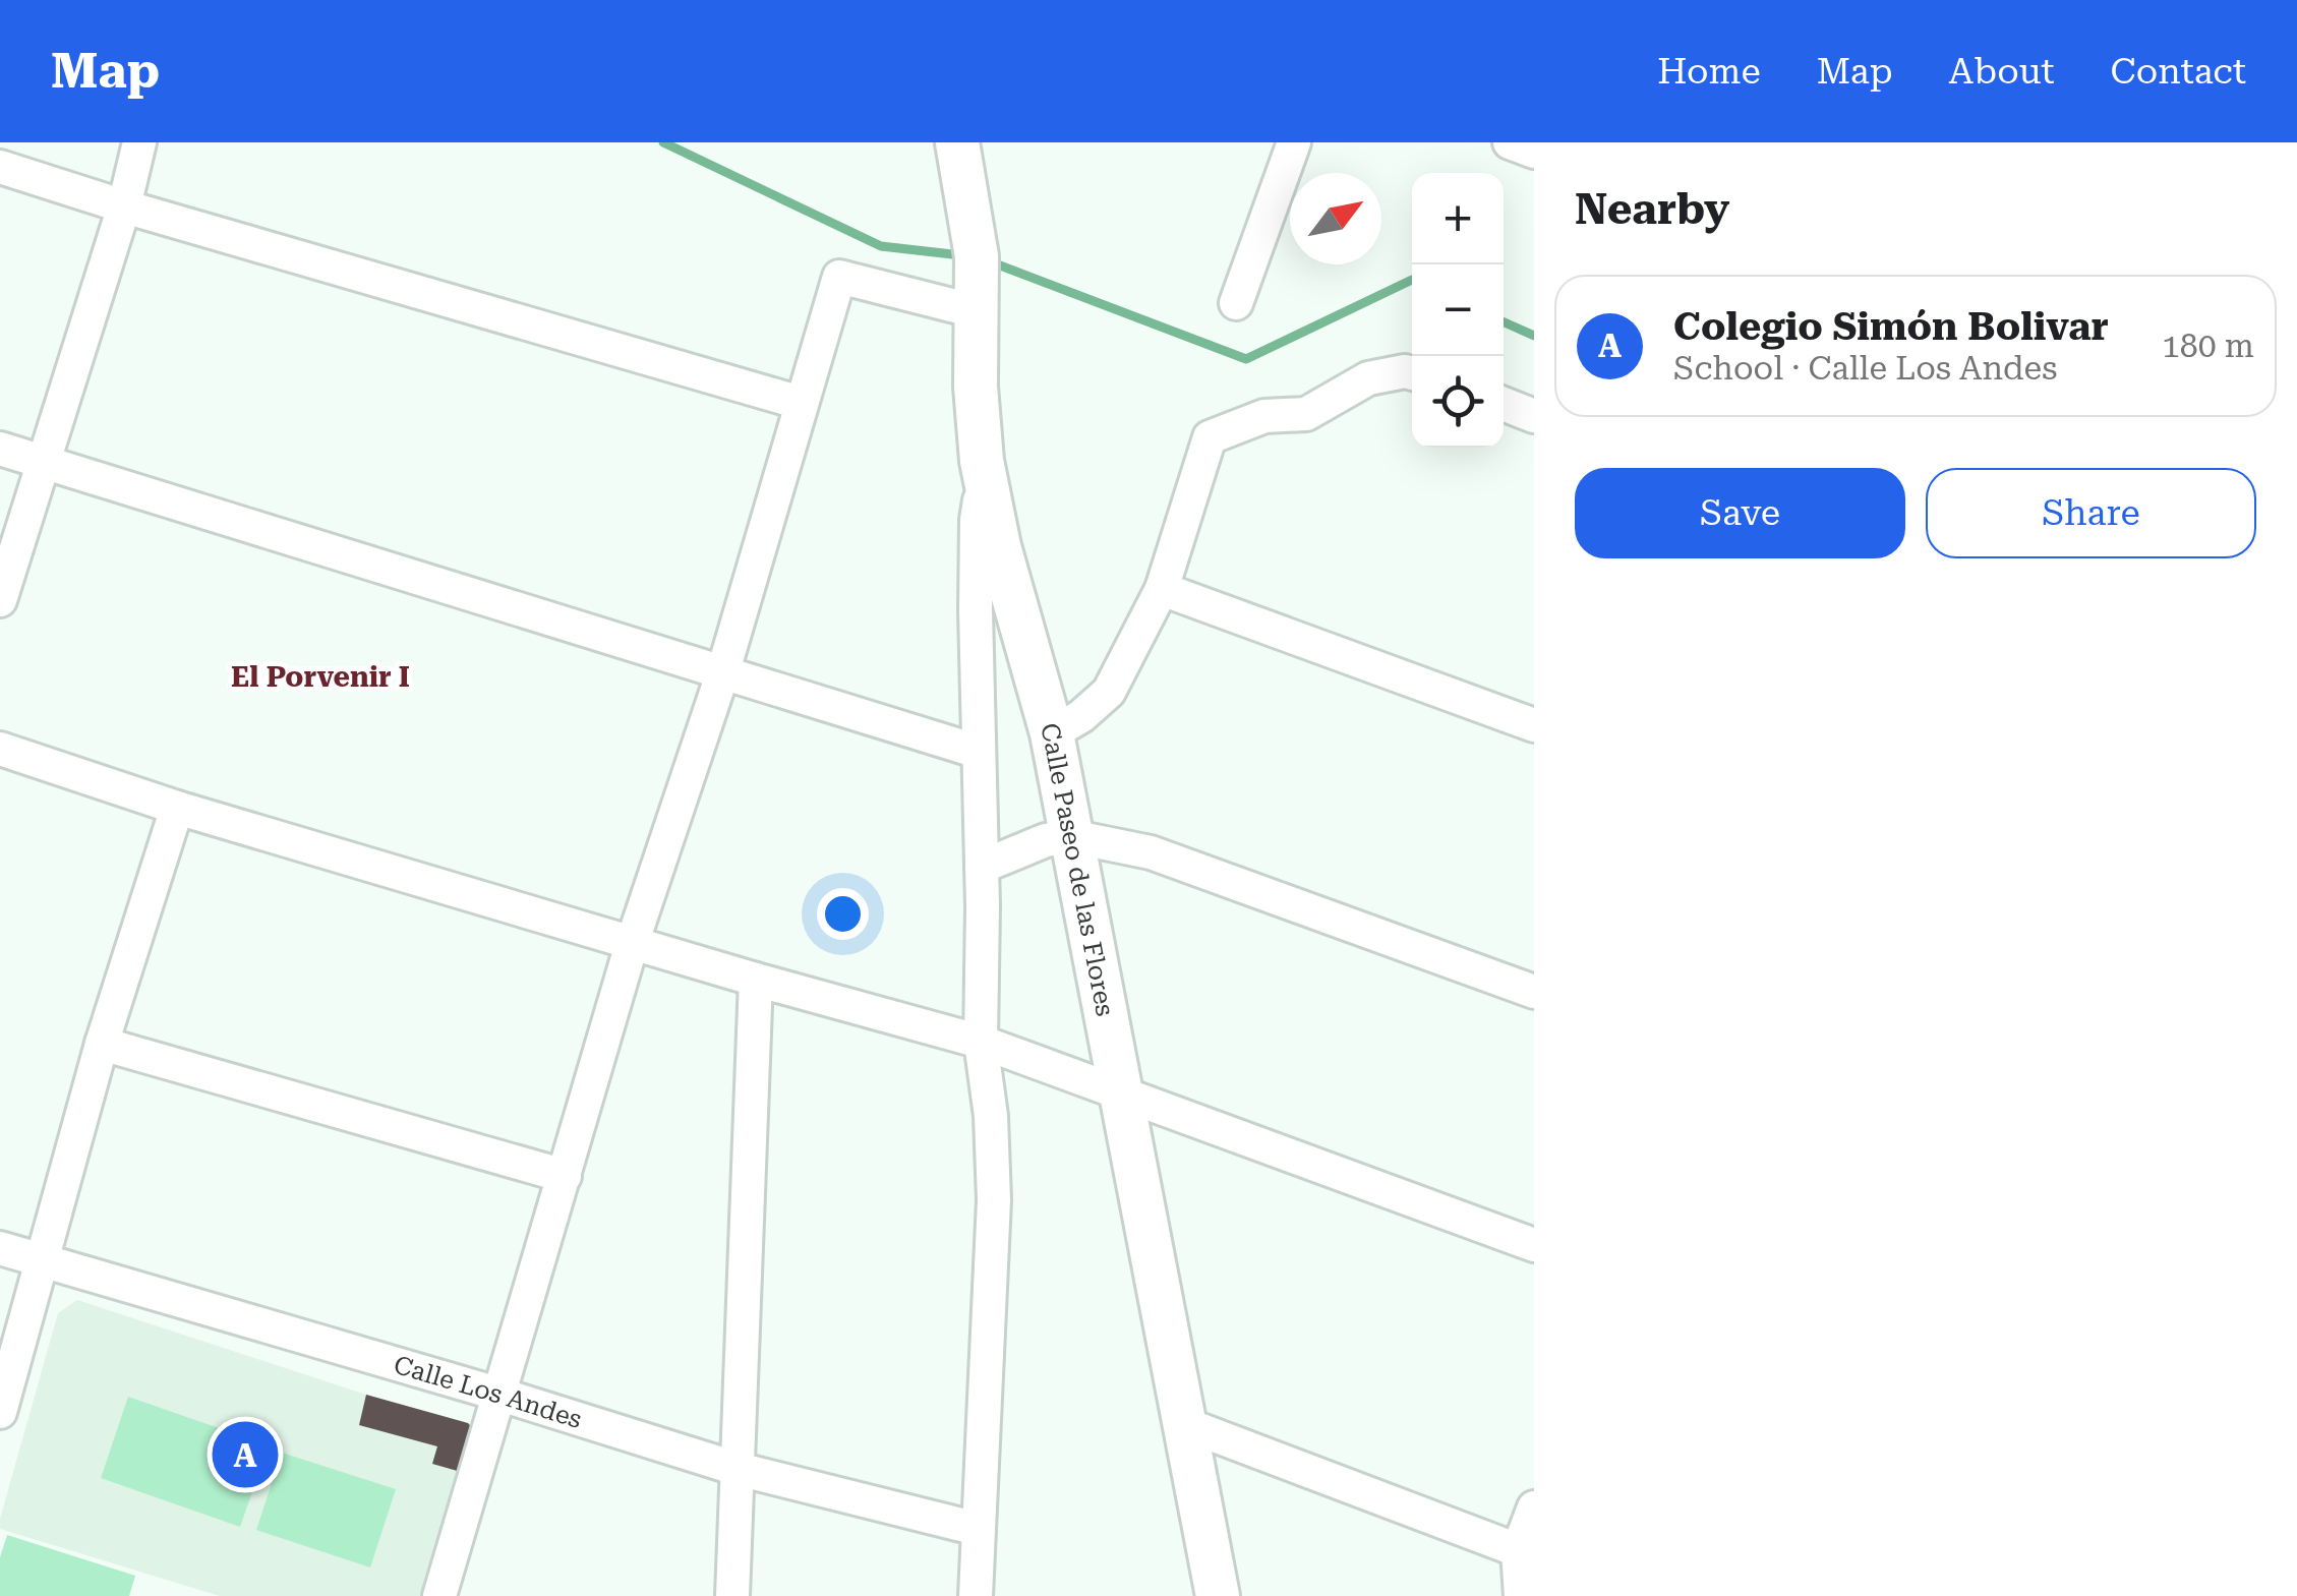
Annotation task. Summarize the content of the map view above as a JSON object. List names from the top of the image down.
{
  "streets": {
    "street": ["Calle Paseo de las Flores", "Calle Los Andes"]
  },
  "districts": ["El Porvenir I"],
  "north": "top right",
  "page": {
    "header": "Map",
    "nav": [
      "Home",
      "Map",
      "About",
      "Contact"
    ],
    "heading": "Nearby",
    "map_buttons": ["+", "−"],
    "list": [
      {
        "mark": "A",
        "name": "Colegio Simón Bolivar",
        "note": "School · Calle Los Andes",
        "value": "180 m"
      }
    ],
    "buttons": ["Save", "Share"],
    "pins": "A"
  }
}
